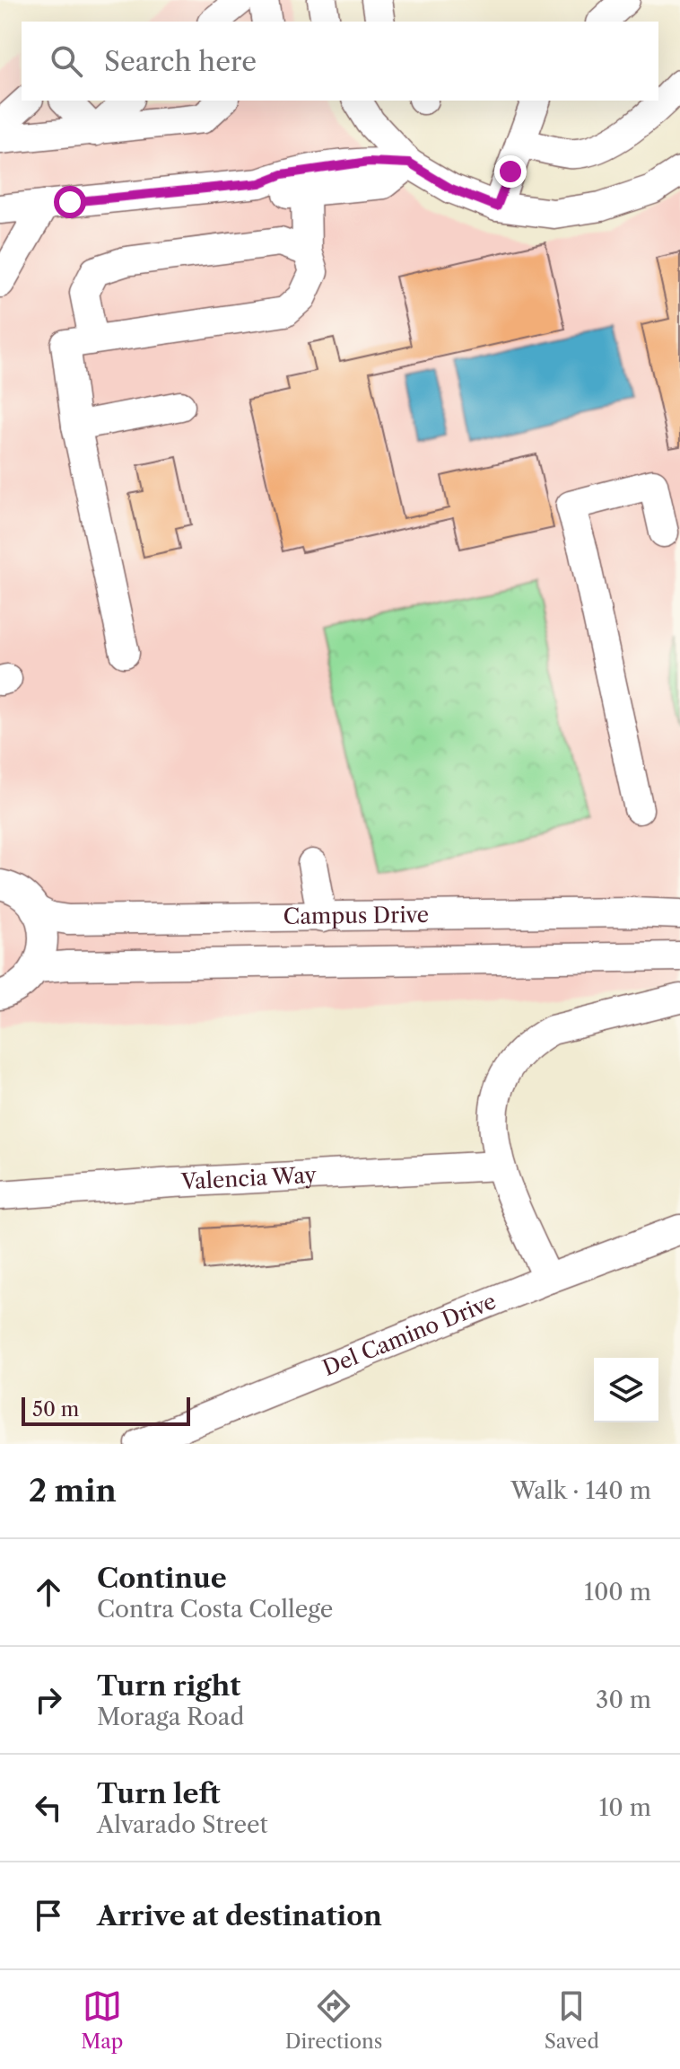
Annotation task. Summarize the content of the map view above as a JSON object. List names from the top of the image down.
{
  "streets": {
    "street": ["Campus Drive", "Valencia Way", "Del Camino Drive"]
  },
  "scale_bar": "50 m",
  "page": {
    "search": "Search here",
    "scale": "50 m",
    "heading": ["2 min", "Walk · 140 m"],
    "list": [
      ["Continue", "Contra Costa College", "100 m"],
      ["Turn right", "Moraga Road", "30 m"],
      ["Turn left", "Alvarado Street", "10 m"],
      "Arrive at destination"
    ],
    "nav": ["Map", "Directions", "Saved"]
  }
}
